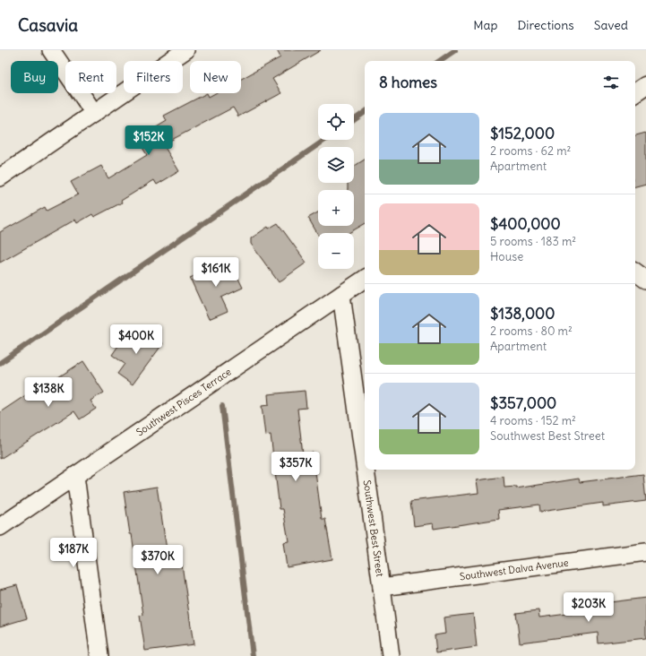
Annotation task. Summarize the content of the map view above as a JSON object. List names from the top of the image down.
{
  "streets": {
    "street": ["Southwest Pisces Terrace", "Southwest Best Street", "Southwest Dalva Avenue"]
  },
  "crossings": [
    ["Southwest Pisces Terrace", "Southwest Best Street"],
    ["Southwest Best Street", "Southwest Dalva Avenue"]
  ],
  "page": {
    "header": "Casavia",
    "nav": ["Map", "Directions", "Saved"],
    "chip": [
      "Buy",
      "Rent",
      "Filters",
      "New"
    ],
    "heading": "8 homes",
    "map_buttons": ["+", "−"],
    "list": [
      {
        "name": "$152,000",
        "note": "2 rooms · 62 m² · Apartment"
      },
      {
        "name": "$400,000",
        "note": "5 rooms · 183 m² · House"
      },
      {
        "name": "$138,000",
        "note": "2 rooms · 80 m² · Apartment"
      },
      {
        "name": "$357,000",
        "note": "4 rooms · 152 m² · Southwest Best Street"
      }
    ],
    "price": [
      "$152K",
      "$161K",
      "$400K",
      "$138K",
      "$357K",
      "$187K",
      "$370K",
      "$203K"
    ]
  }
}
